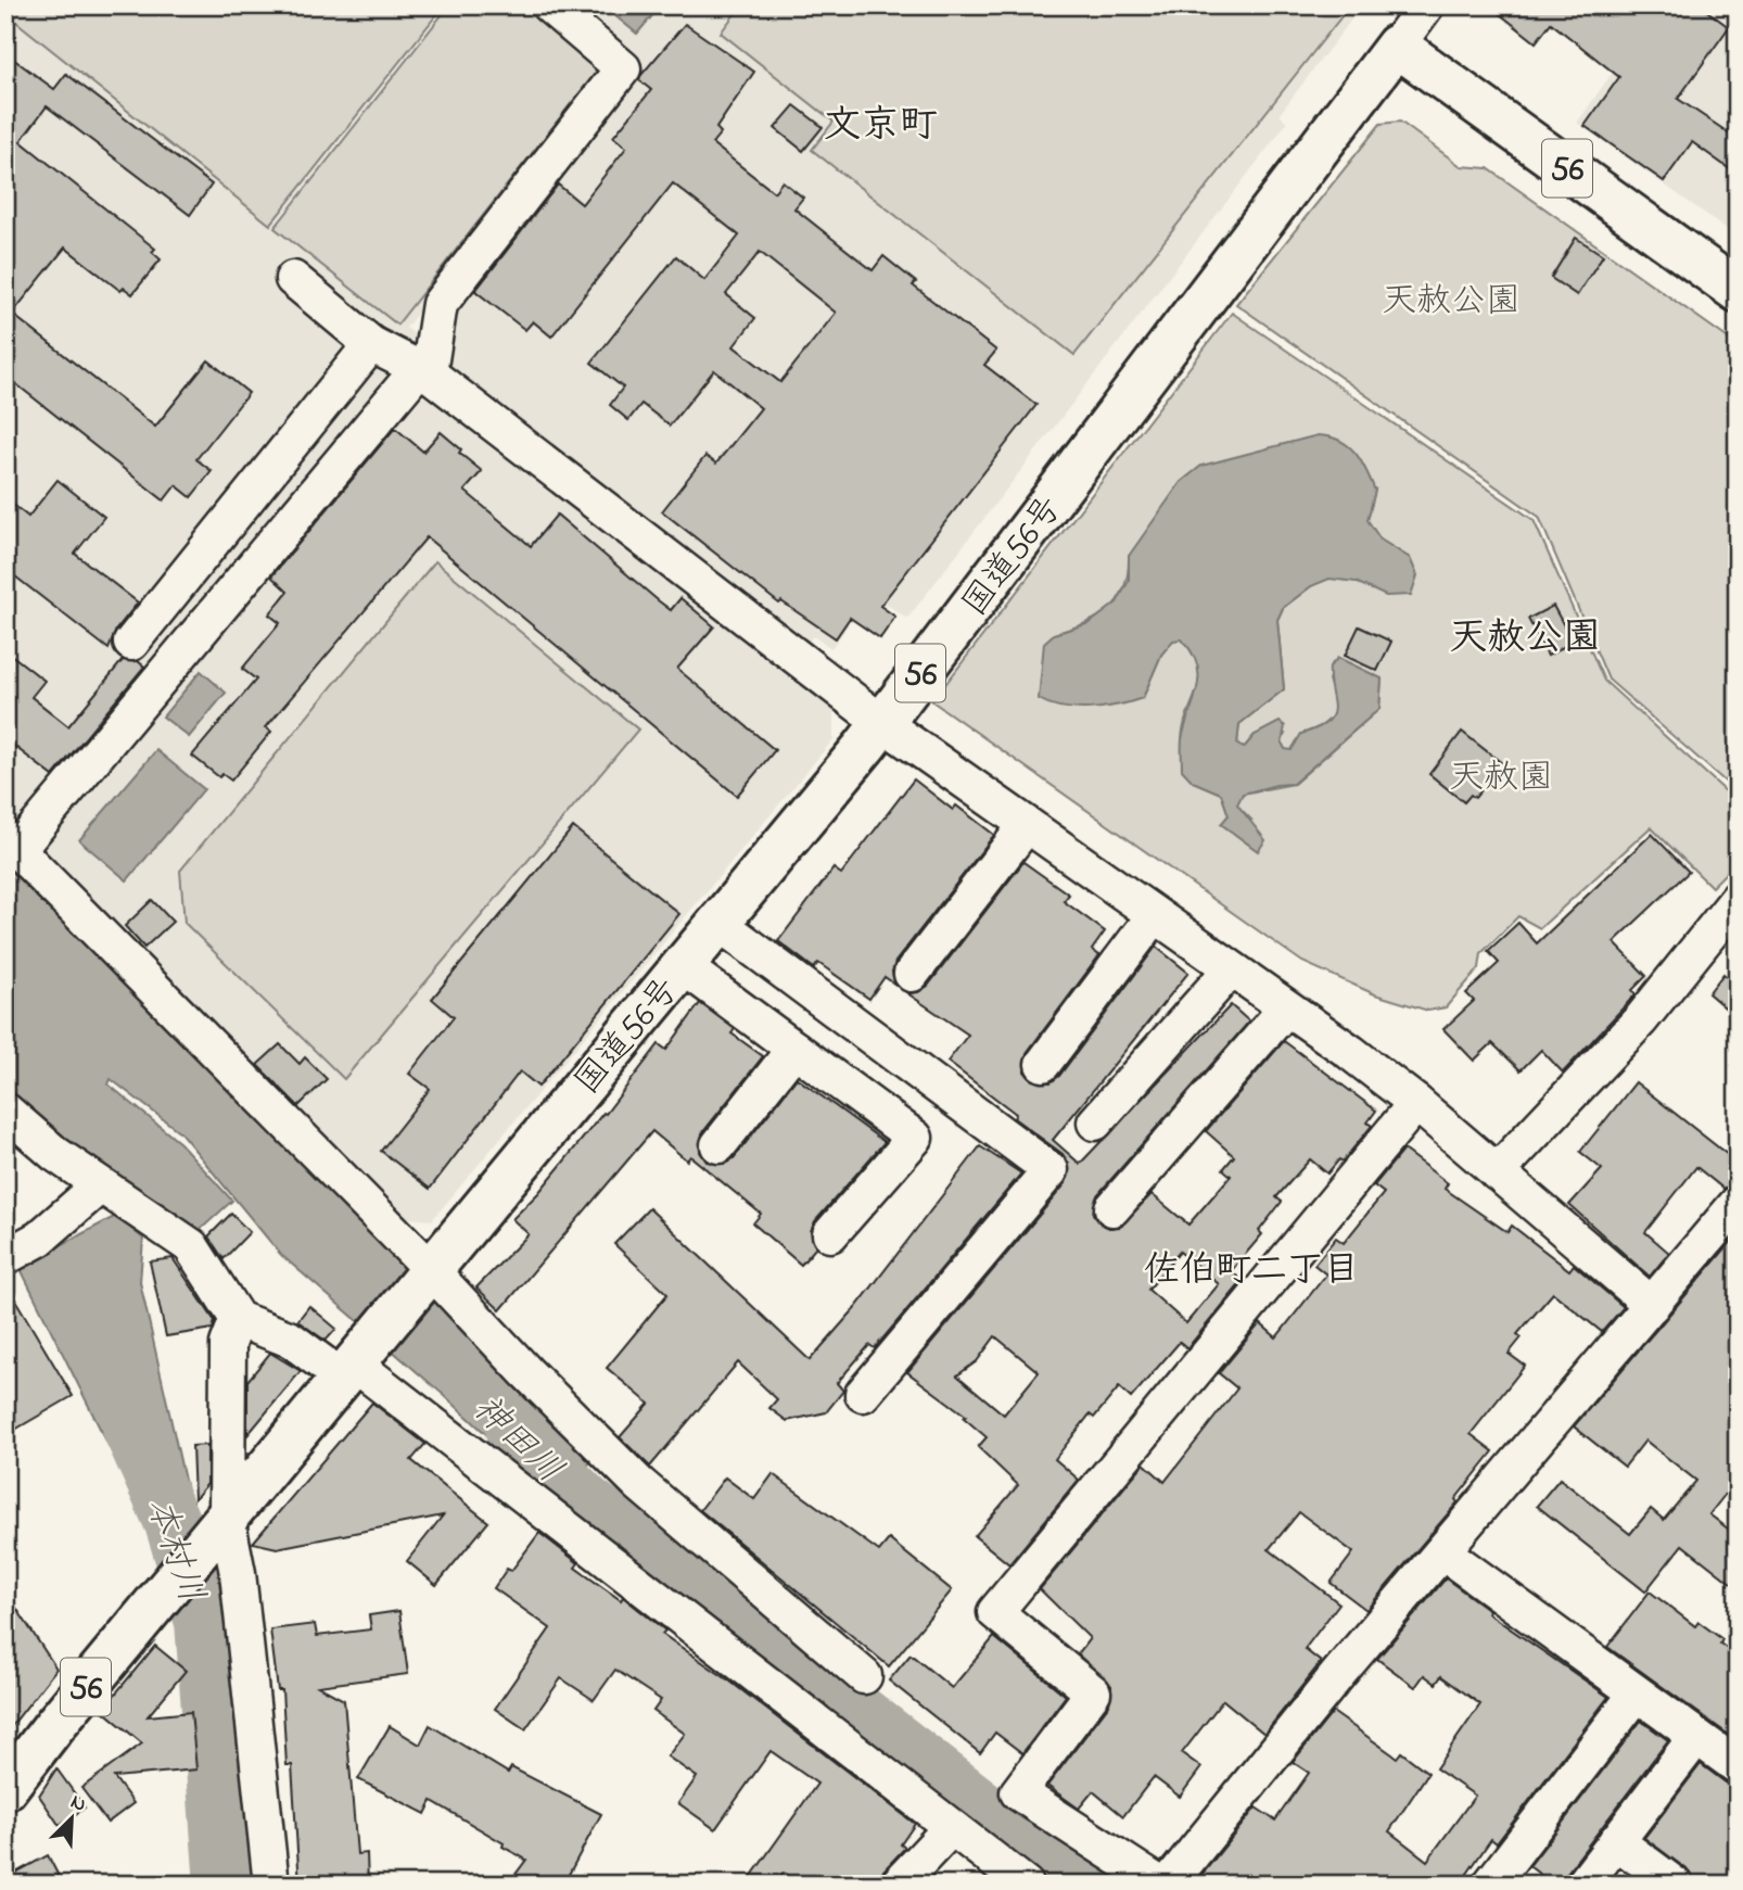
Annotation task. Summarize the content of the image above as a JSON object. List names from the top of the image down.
{
  "streets": {
    "highway": ["56", "国道56号"]
  },
  "crossings": [
    ["56", "国道56号"]
  ],
  "districts": ["文京町", "天赦公園", "佐伯町二丁目"],
  "water": ["神田川", "本村川"],
  "parks": ["天赦公園", "天赦園"],
  "north": "top right"
}
